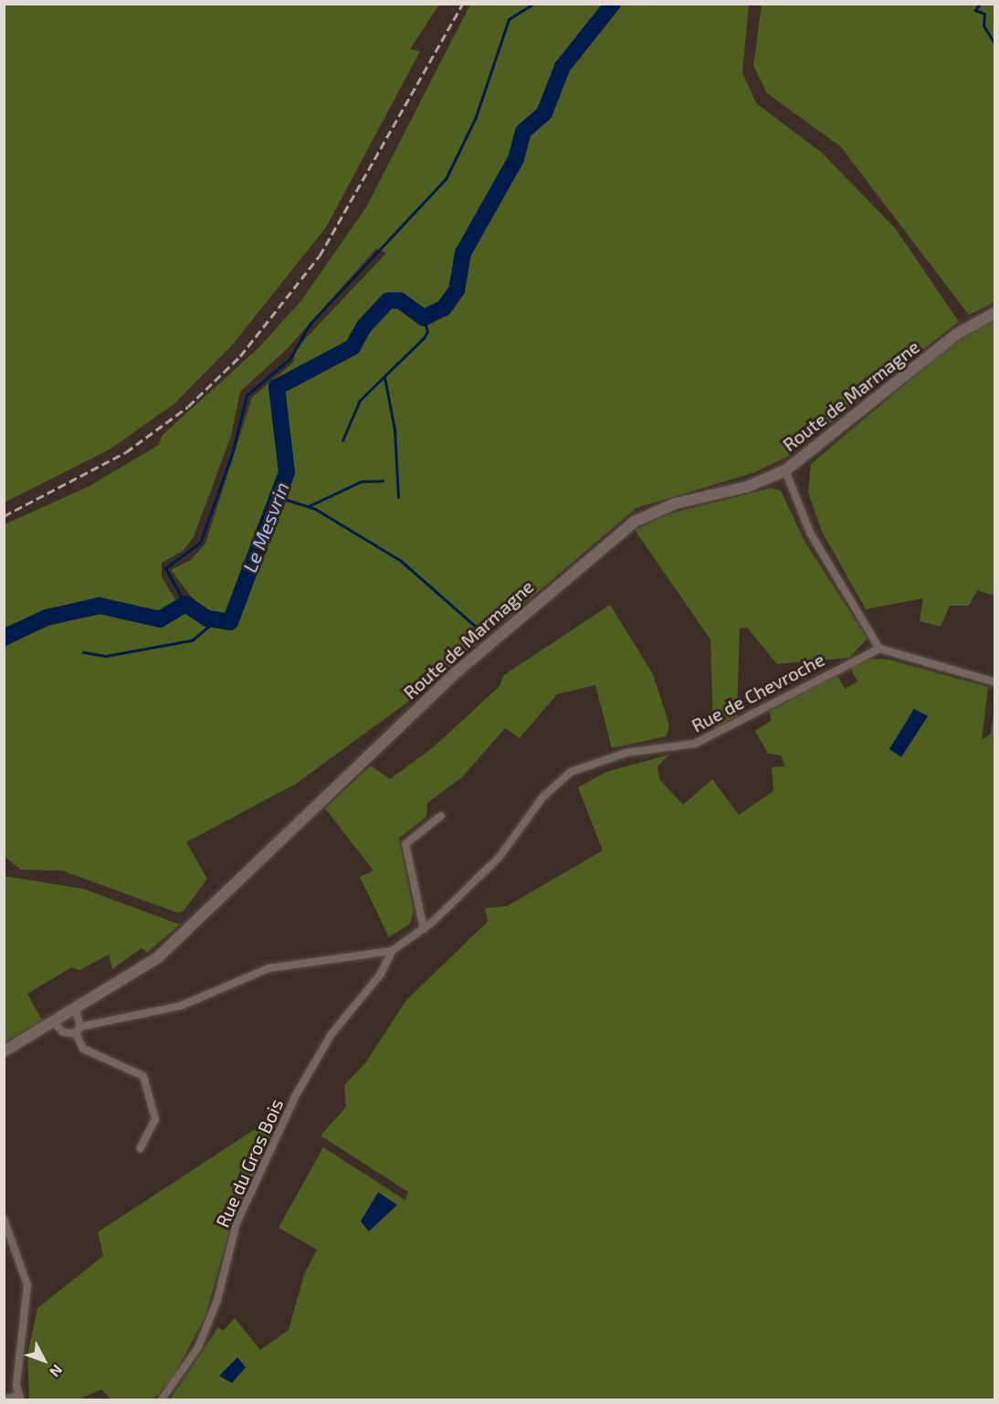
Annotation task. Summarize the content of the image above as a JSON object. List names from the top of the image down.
{
  "streets": {
    "main road": ["Route de Marmagne"],
    "street": ["Rue de Chevroche", "Rue du Gros Bois"]
  },
  "crossings": [
    ["Rue de Chevroche", "Rue du Gros Bois"]
  ],
  "water": ["Le Mesvrin"],
  "north": "bottom right"
}
